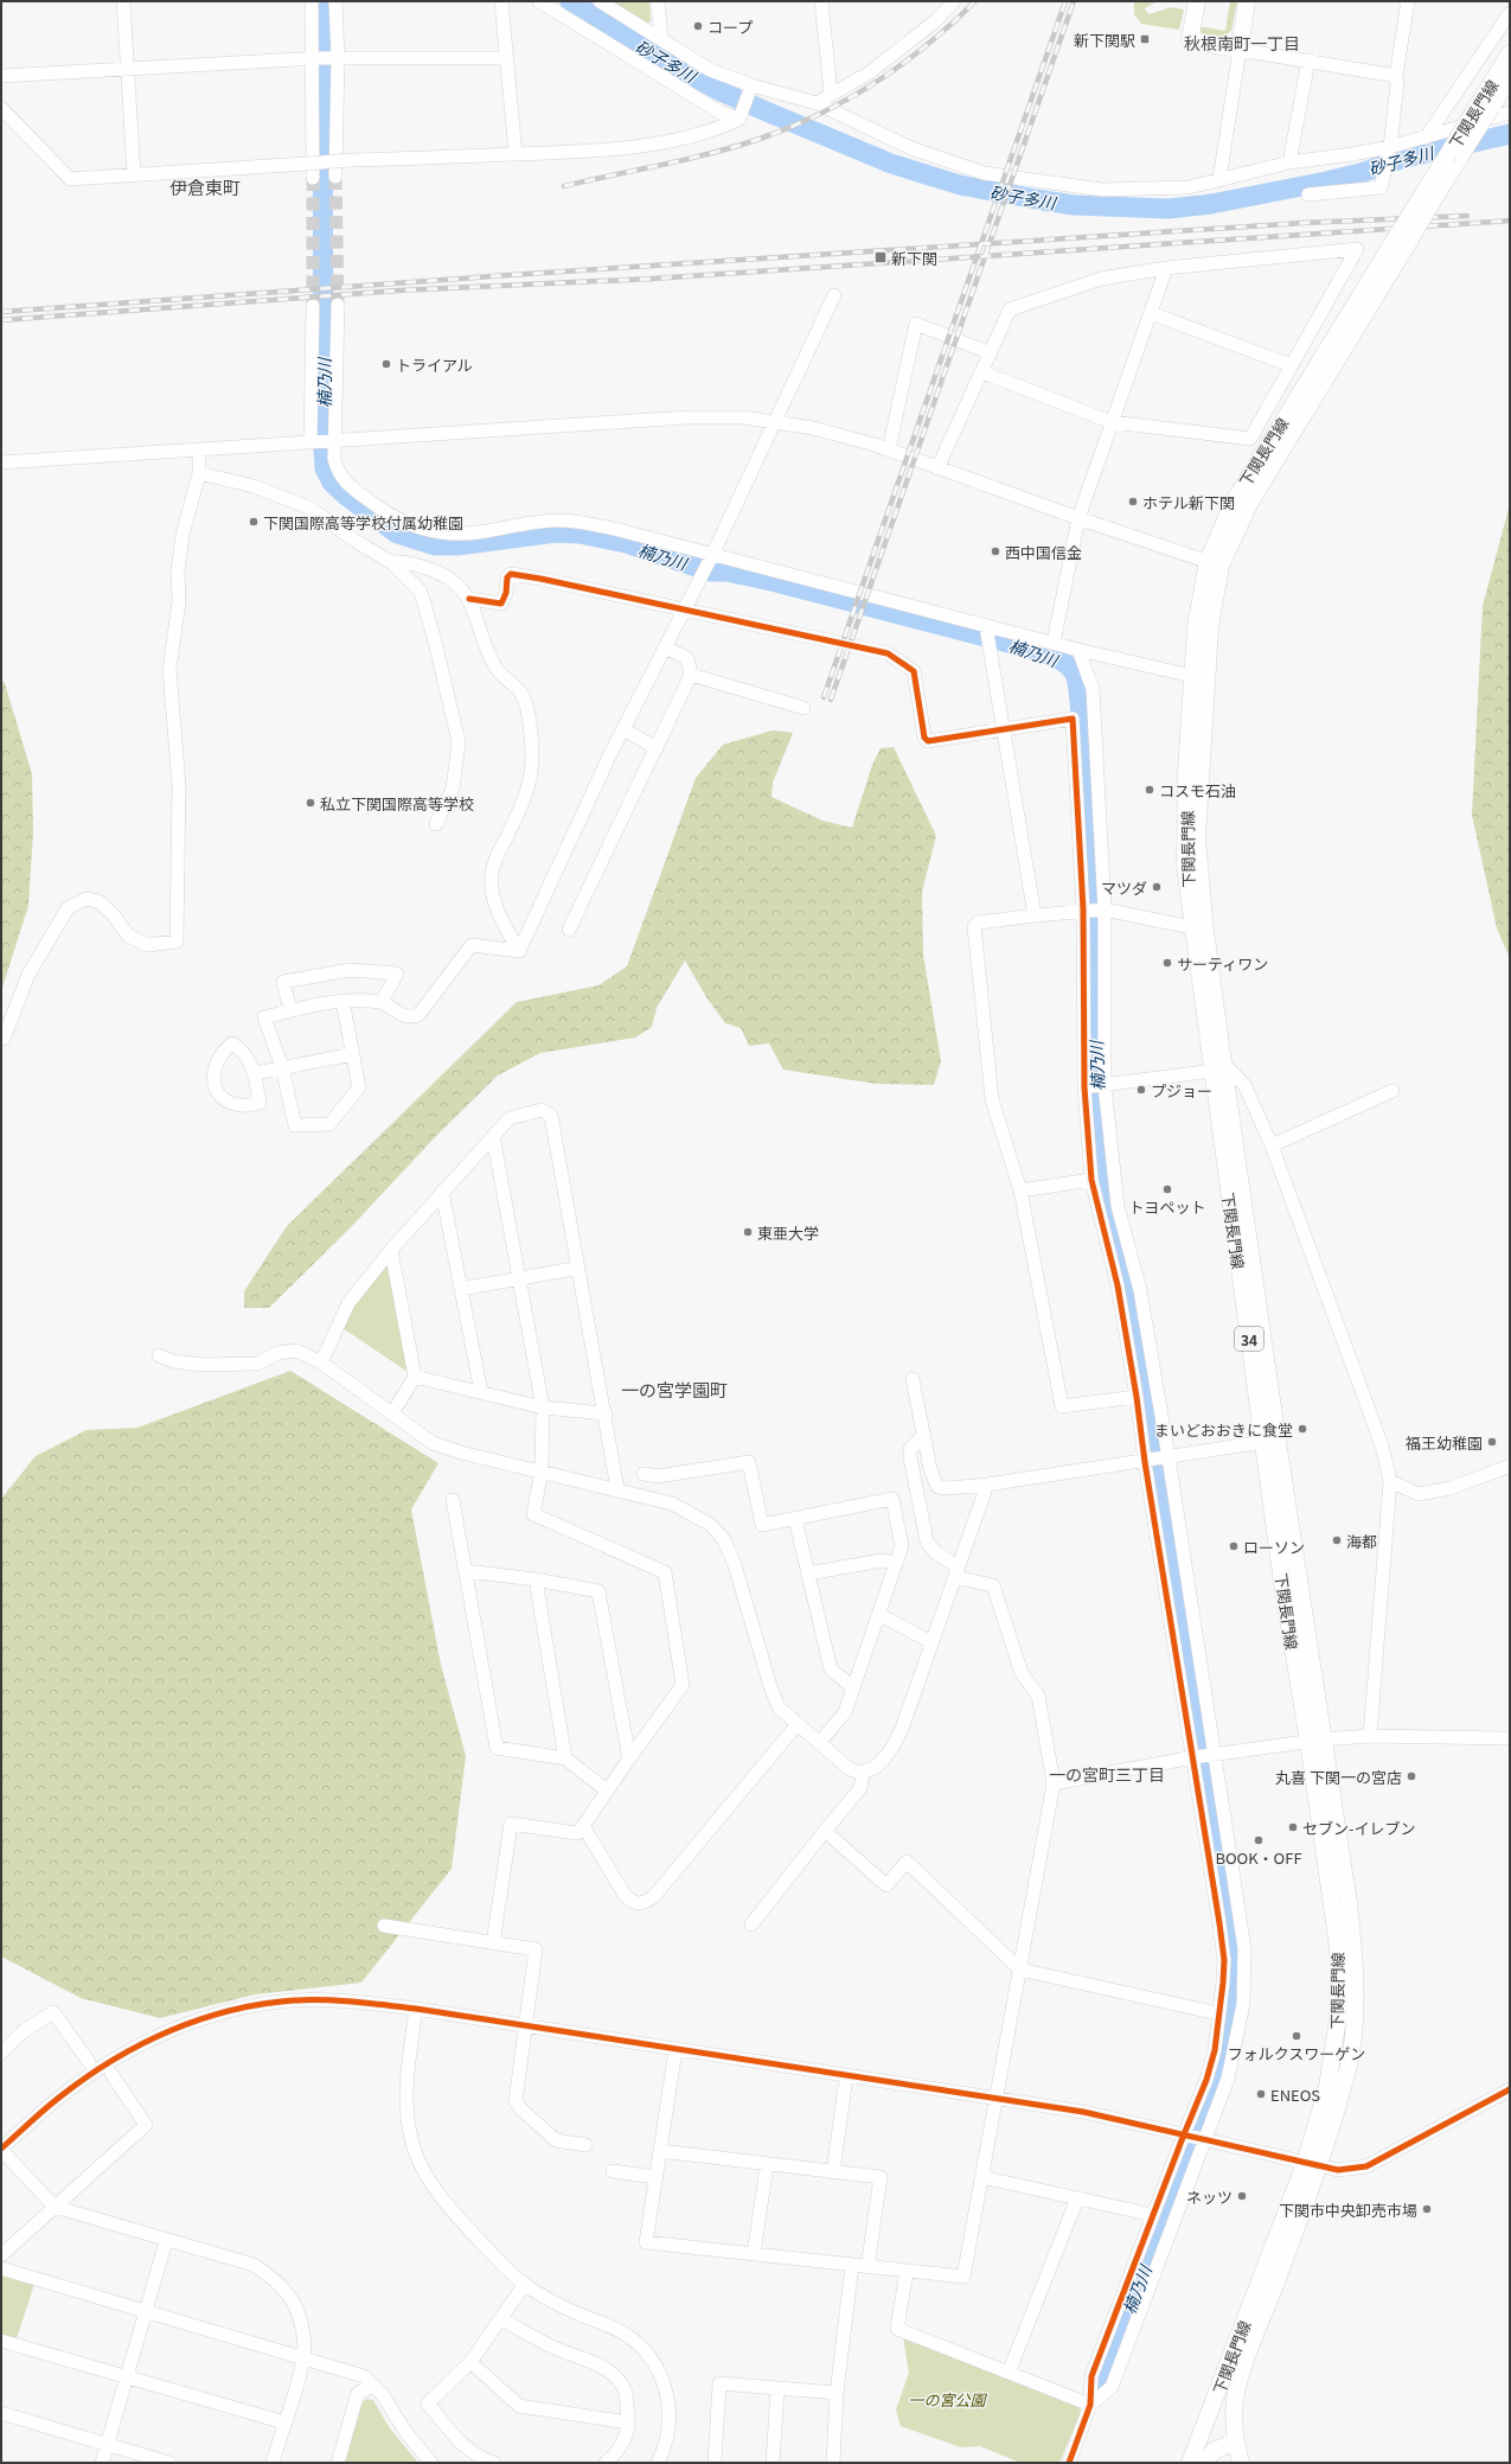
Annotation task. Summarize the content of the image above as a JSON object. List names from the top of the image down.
{
  "streets": {
    "main road": ["下関長門線", "34"]
  },
  "districts": [
    "秋根南町一丁目",
    "伊倉東町",
    "一の宮学園町",
    "一の宮町三丁目"
  ],
  "water": ["砂子多川", "楠乃川"],
  "parks": ["一の宮公園"],
  "places": {
    "other": [
      "コープ",
      "トライアル",
      "ホテル新下関",
      "下関国際高等学校付属幼稚園",
      "西中国信金",
      "コスモ石油",
      "私立下関国際高等学校",
      "マツダ",
      "サーティワン",
      "プジョー",
      "トヨペット",
      "東亜大学",
      "まいどおおきに食堂",
      "福王幼稚園",
      "海都",
      "ローソン",
      "丸喜 下関一の宮店",
      "セブン-イレブン",
      "BOOK・OFF",
      "フォルクスワーゲン",
      "ENEOS",
      "ネッツ",
      "下関市中央卸売市場"
    ],
    "transit": ["新下関駅", "新下関"]
  }
}
